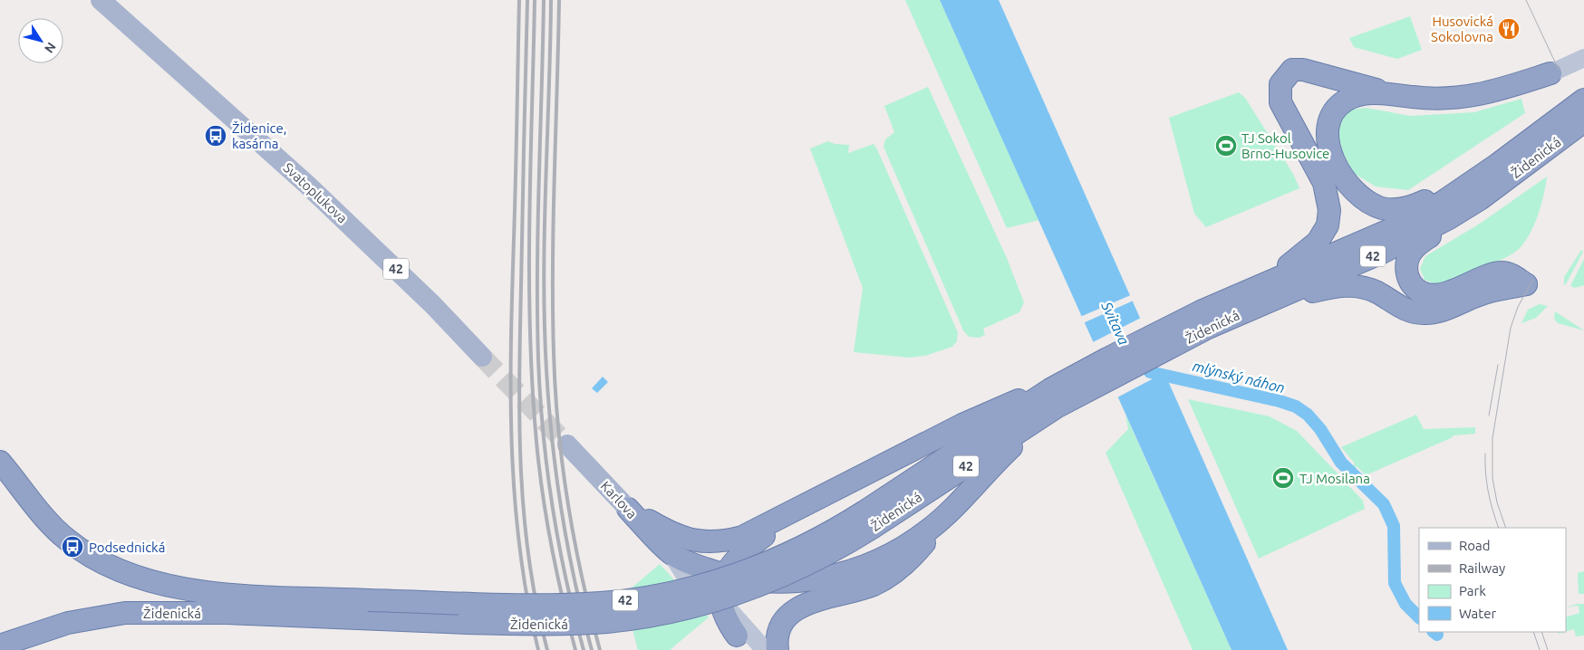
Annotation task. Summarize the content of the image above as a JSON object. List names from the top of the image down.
{
  "streets": {
    "highway": ["Židenická", "42", "Karlova"],
    "main road": ["Svatoplukova"]
  },
  "crossings": [
    ["Židenická", "42"],
    ["42", "Karlova"]
  ],
  "water": ["Svitava", "mlýnský náhon"],
  "places": {
    "restaurant": ["Husovická Sokolovna"],
    "bus stop": ["Židenice, kasárna", "Podsednická"],
    "sports": ["TJ Sokol Brno-Husovice", "TJ Mosilana"]
  },
  "legend": [
    "Road",
    "Railway",
    "Park",
    "Water"
  ],
  "north": "bottom right"
}
